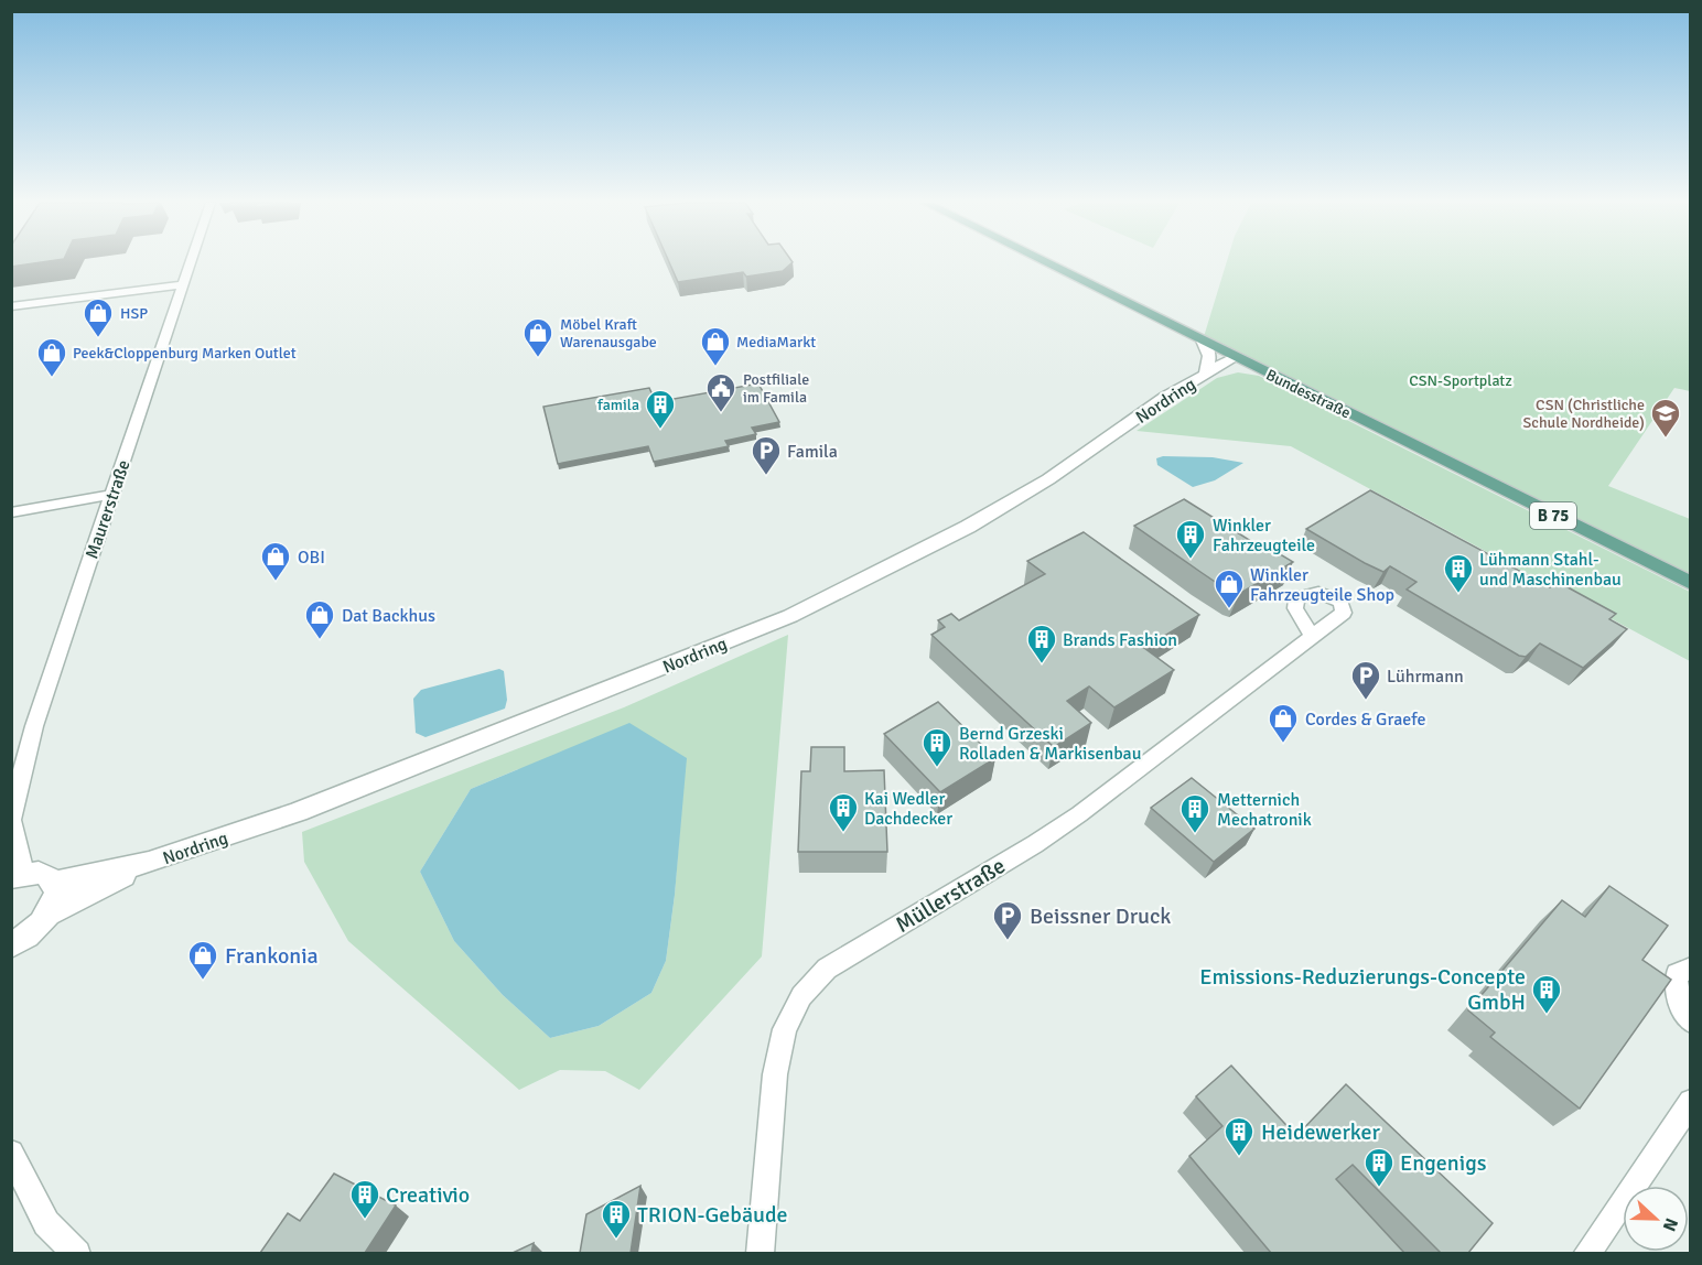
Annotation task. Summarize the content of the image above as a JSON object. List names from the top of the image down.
{
  "streets": {
    "main road": ["Bundesstraße", "B 75"],
    "street": ["Nordring", "Maurerstraße", "Müllerstraße"]
  },
  "crossings": [
    ["Bundesstraße", "Nordring"]
  ],
  "parks": ["CSN-Sportplatz"],
  "places": {
    "shop": [
      "HSP",
      "Möbel Kraft Warenausgabe",
      "MediaMarkt",
      "Peek&Cloppenburg Marken Outlet",
      "OBI",
      "Winkler Fahrzeugteile Shop",
      "Dat Backhus",
      "Cordes & Graefe",
      "Frankonia"
    ],
    "public building": ["Postfiliale im Famila"],
    "building": [
      "famila",
      "Winkler Fahrzeugteile",
      "Lühmann Stahl- und Maschinenbau",
      "Brands Fashion",
      "Bernd Grzeski Rolladen & Markisenbau",
      "Kai Wedler Dachdecker",
      "Metternich Mechatronik",
      "Emissions-Reduzierungs-Concepte GmbH",
      "Heidewerker",
      "Engenigs",
      "Creativio",
      "TRION-Gebäude"
    ],
    "school or university": ["CSN (Christliche Schule Nordheide)"],
    "parking": ["Famila", "Lührmann", "Beissner Druck"]
  },
  "north": "right"
}
